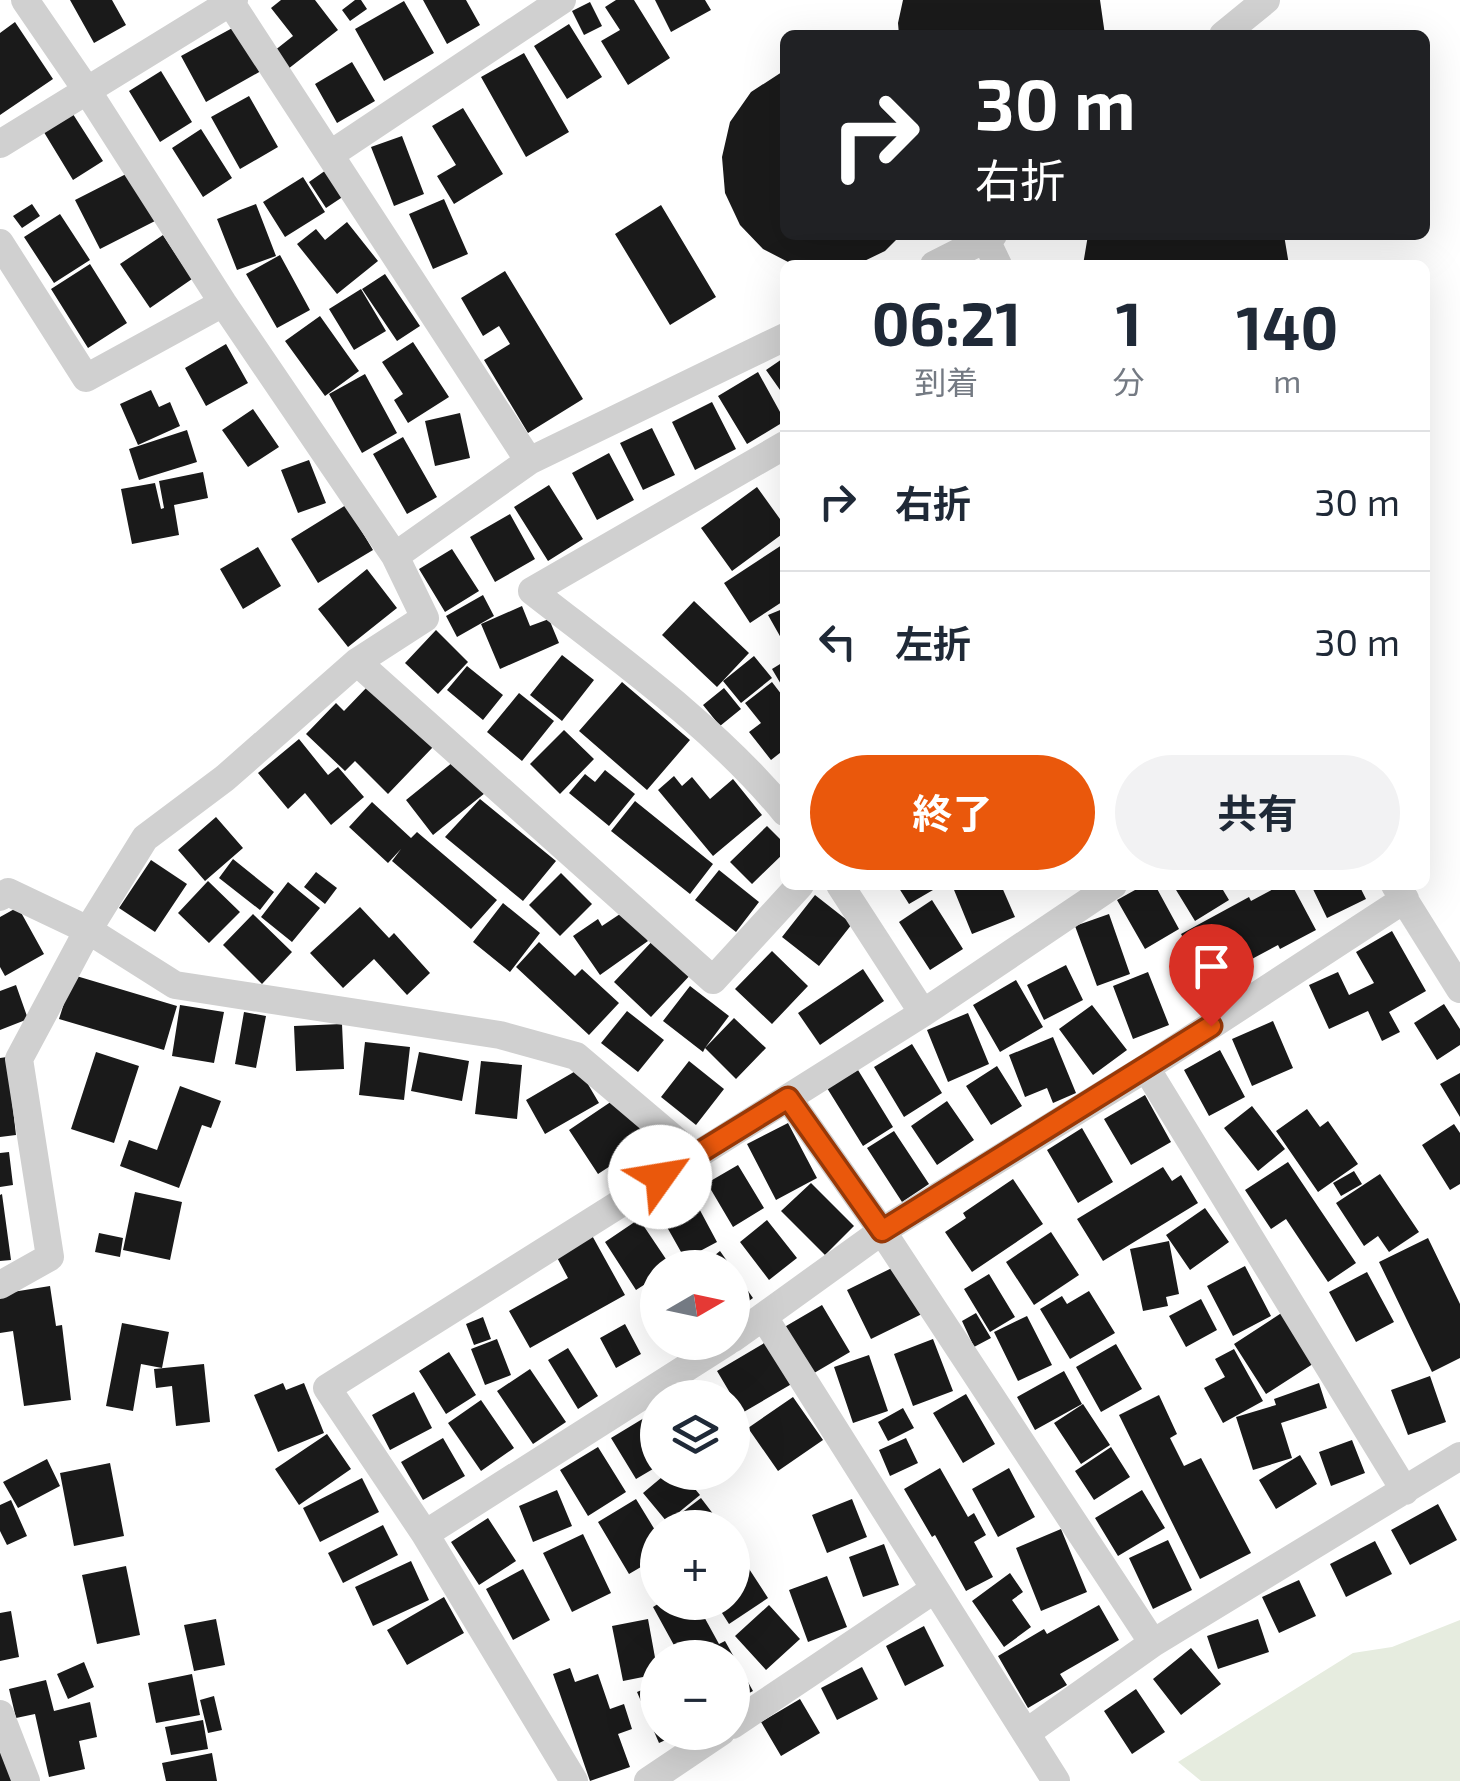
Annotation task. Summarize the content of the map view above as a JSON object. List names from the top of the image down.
{
  "north": "right",
  "page": {
    "turn": ["30 m", "右折"],
    "eta": [
      "06:21",
      "到着",
      "1",
      "分",
      "140",
      "m"
    ],
    "list": [
      {
        "name": "右折",
        "value": "30 m"
      },
      {
        "name": "左折",
        "value": "30 m"
      }
    ],
    "buttons": ["終了", "共有"],
    "map_buttons": ["+", "−"]
  }
}
